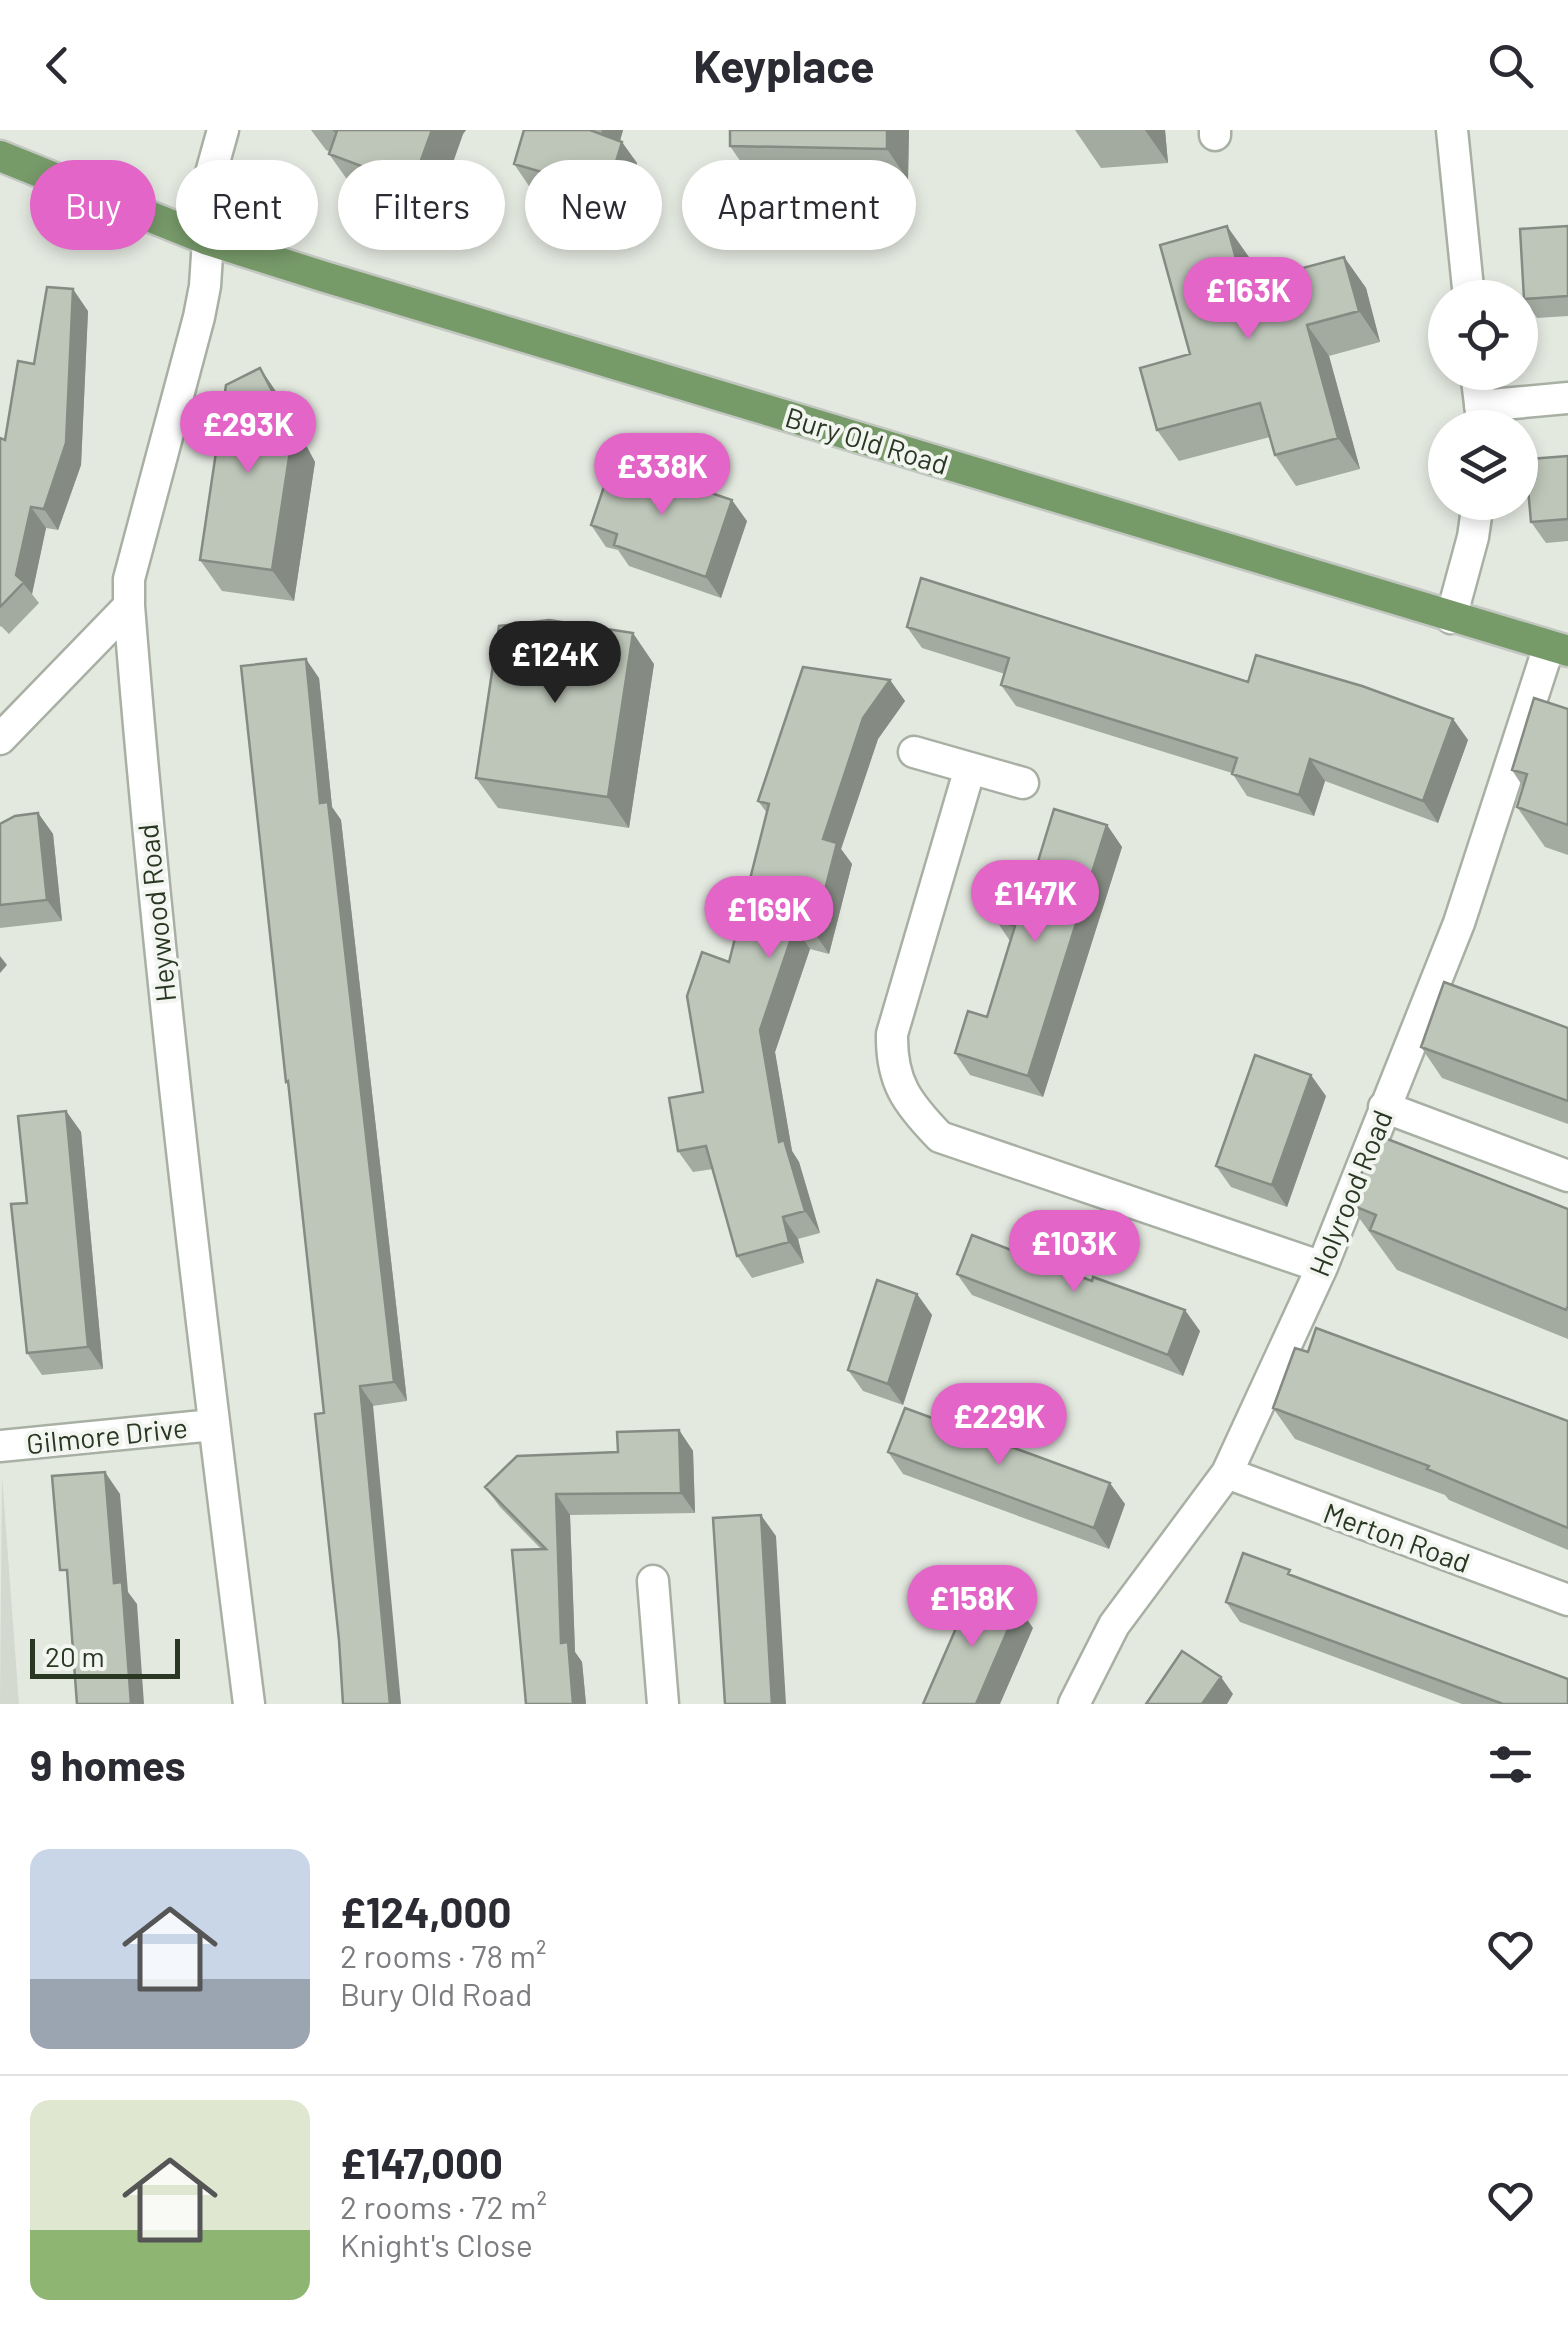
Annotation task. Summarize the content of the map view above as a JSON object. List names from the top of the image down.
{
  "streets": {
    "main road": ["Bury Old Road"],
    "street": [
      "Heywood Road",
      "Holyrood Road",
      "Gilmore Drive",
      "Merton Road"
    ]
  },
  "crossings": [
    ["Bury Old Road", "Holyrood Road"],
    ["Heywood Road", "Gilmore Drive"],
    ["Holyrood Road", "Merton Road"]
  ],
  "scale_bar": "20 m",
  "page": {
    "header": "Keyplace",
    "chip": [
      "Buy",
      "Rent",
      "Filters",
      "New",
      "Apartment"
    ],
    "price": [
      "£163K",
      "£293K",
      "£338K",
      "£124K",
      "£147K",
      "£169K",
      "£103K",
      "£229K",
      "£158K"
    ],
    "scale": "20 m",
    "heading": "9 homes",
    "list": [
      {
        "name": "£124,000",
        "note": "2 rooms · 78 m² · Bury Old Road"
      },
      {
        "name": "£147,000",
        "note": "2 rooms · 72 m² · Knight's Close"
      }
    ]
  }
}
